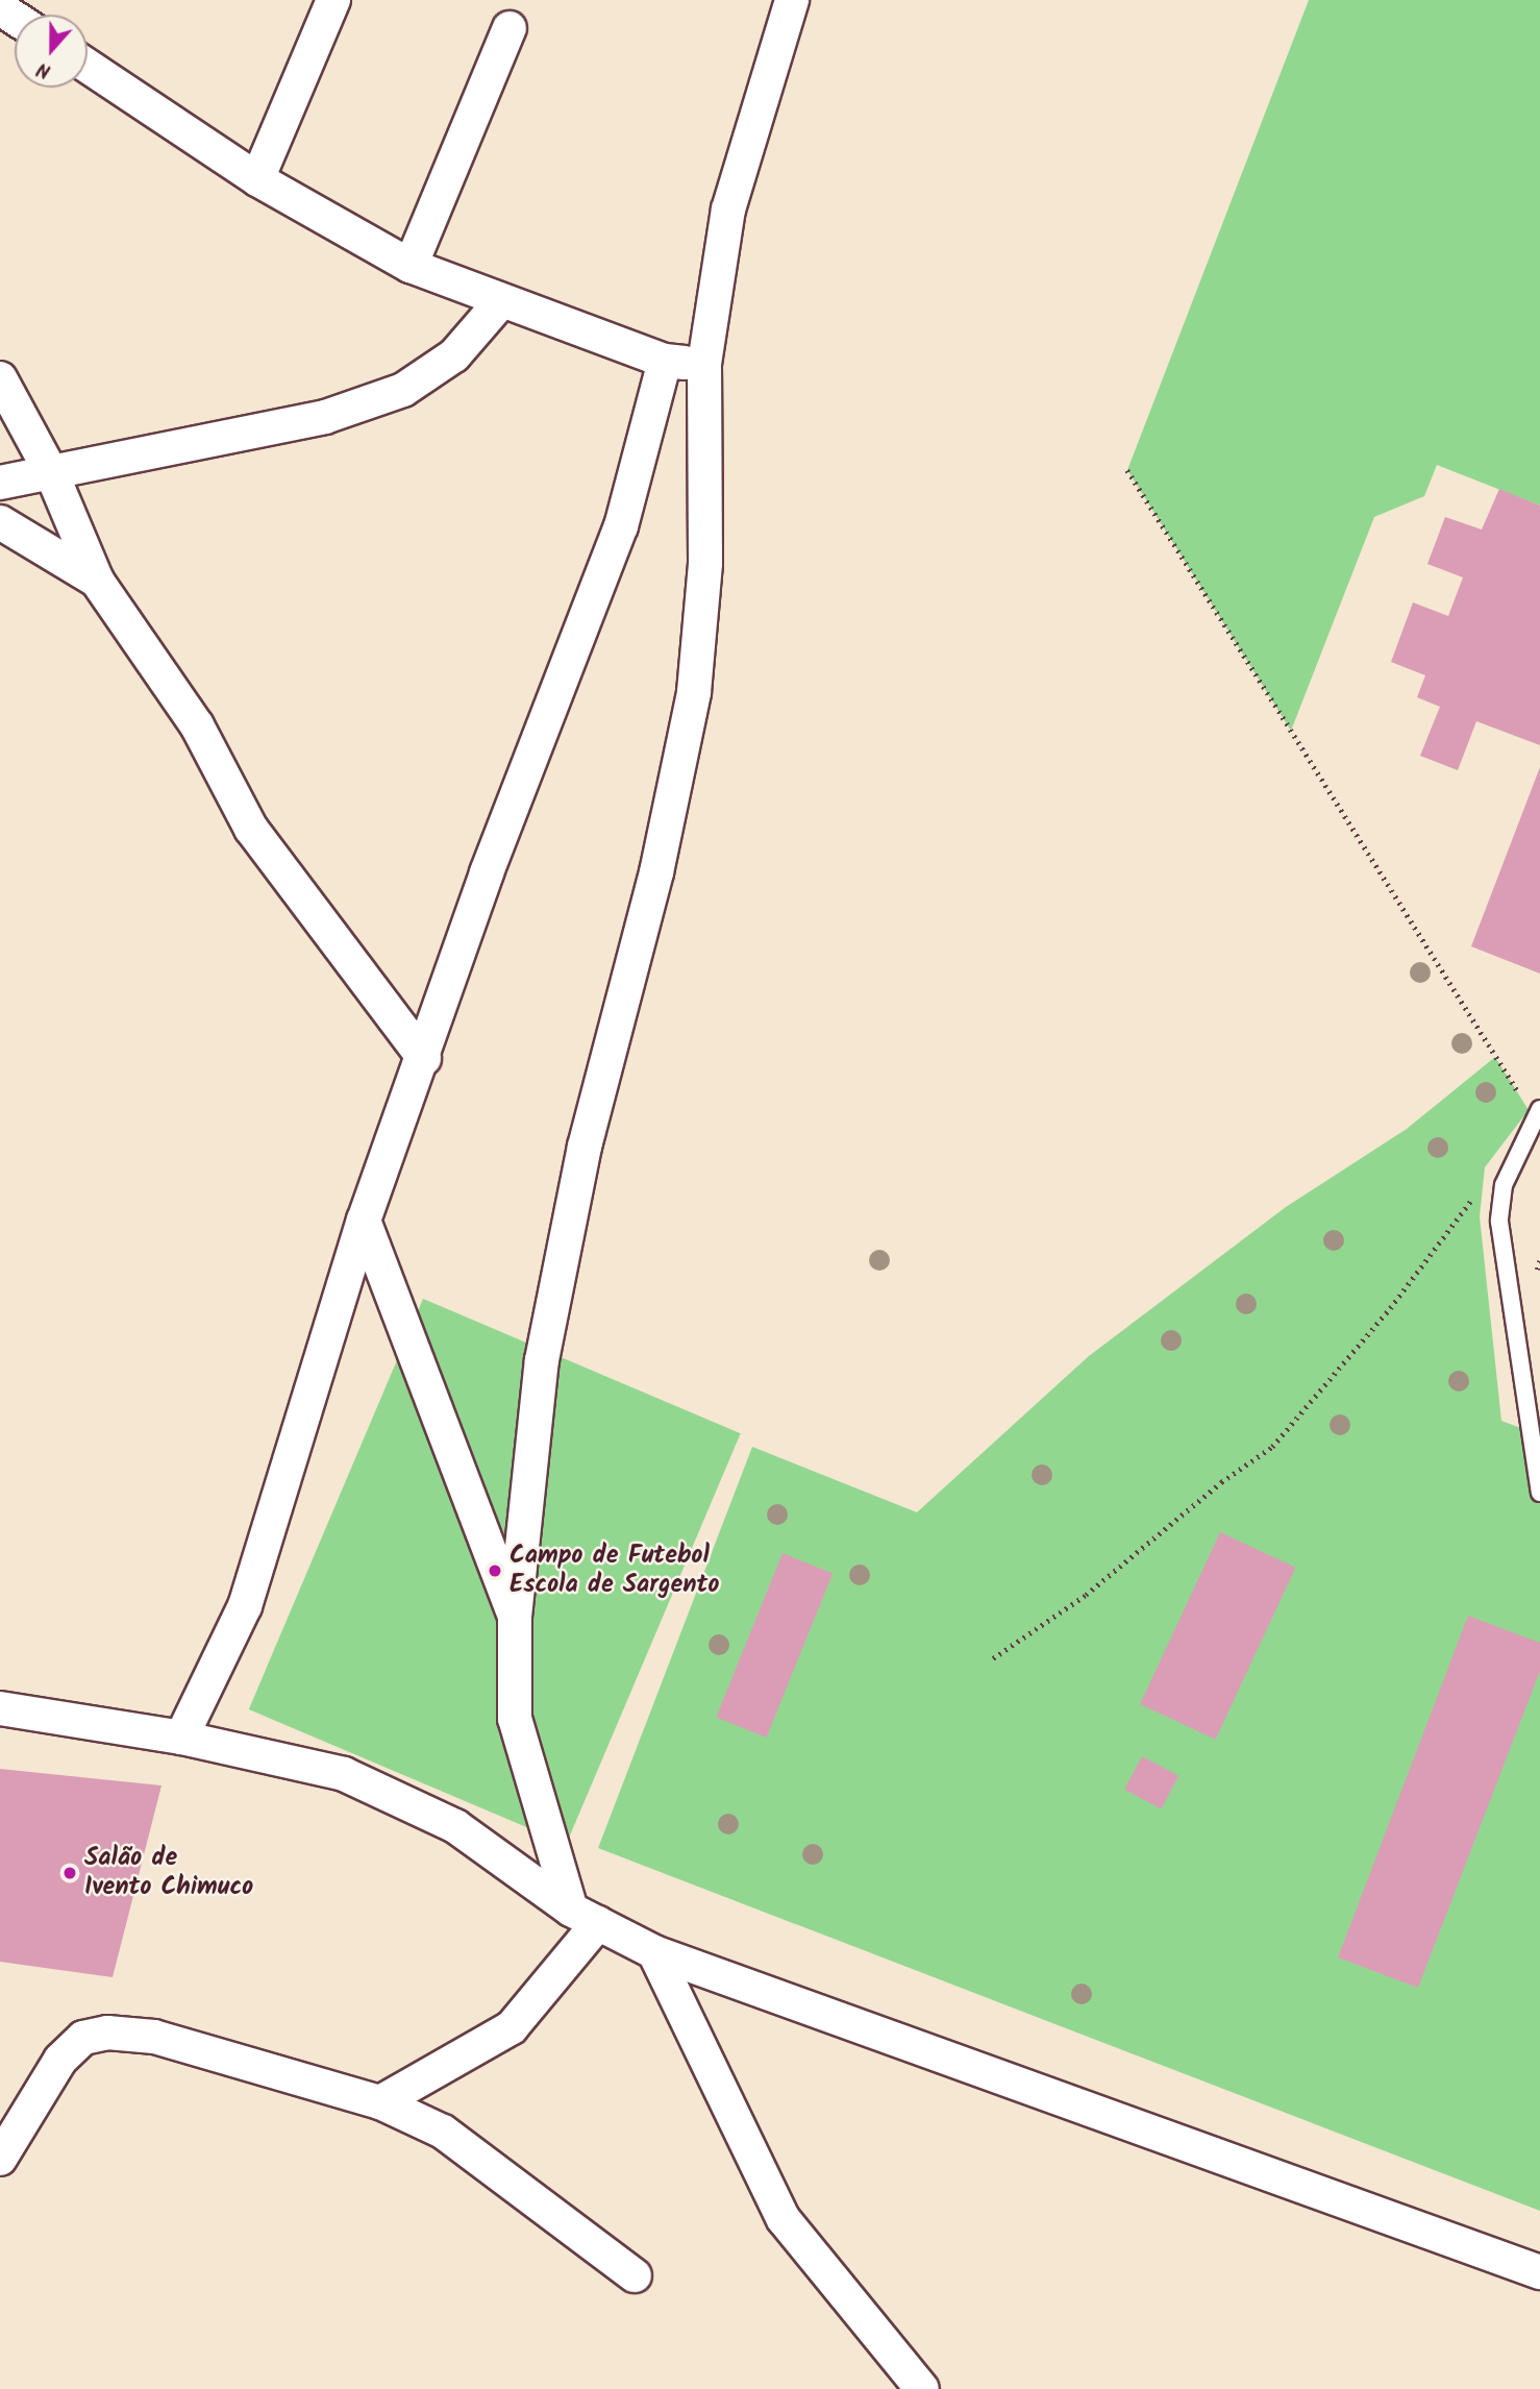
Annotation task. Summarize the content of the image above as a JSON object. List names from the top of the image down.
{
  "places": ["Campo de Futebol Escola de Sargento", "Salão de Ivento Chimuco"],
  "north": "bottom"
}
